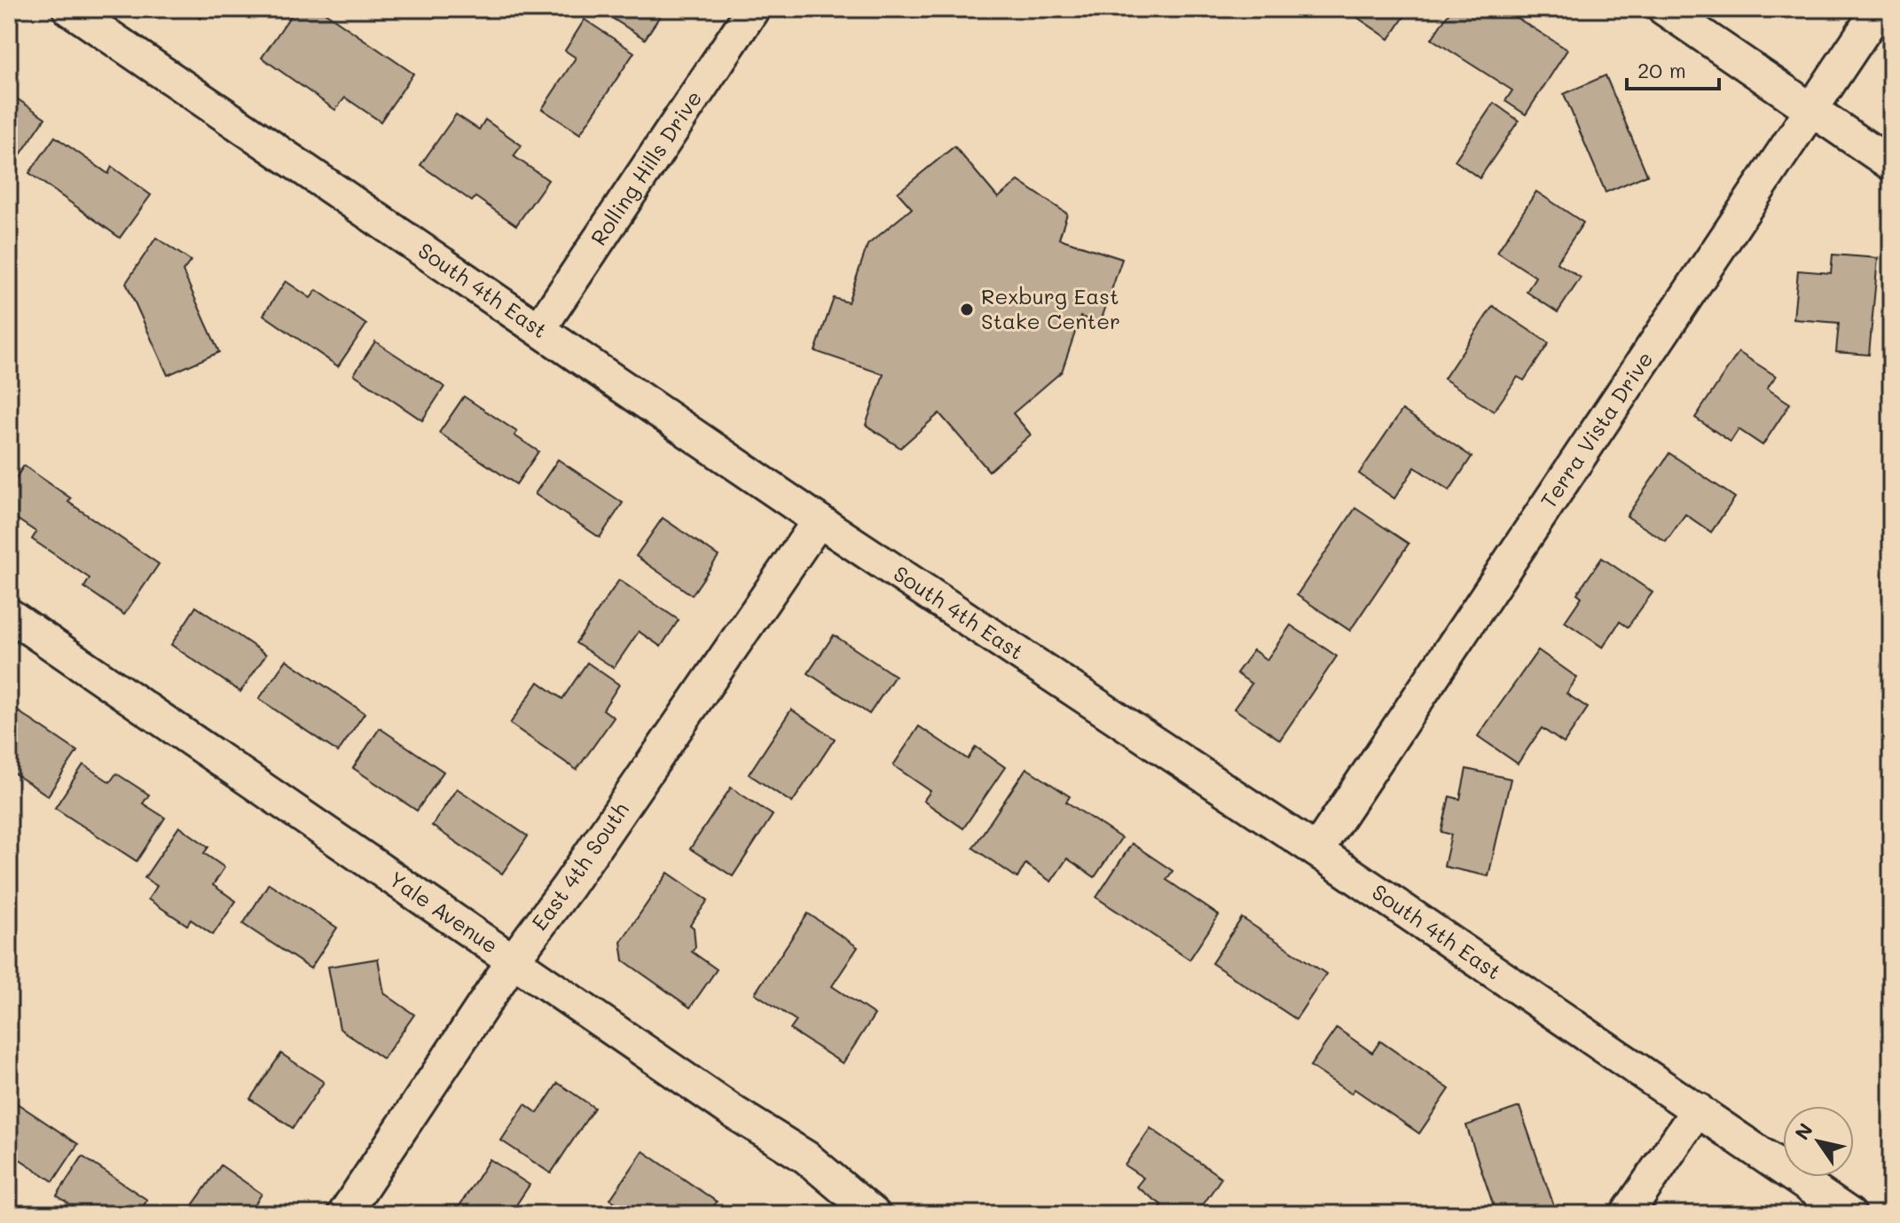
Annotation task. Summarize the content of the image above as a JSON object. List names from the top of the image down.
{
  "streets": {
    "street": [
      "Rolling Hills Drive",
      "South 4th East",
      "Terra Vista Drive",
      "East 4th South",
      "Yale Avenue"
    ]
  },
  "crossings": [
    ["Rolling Hills Drive", "South 4th East"],
    ["South 4th East", "Terra Vista Drive"],
    ["South 4th East", "East 4th South"],
    ["East 4th South", "Yale Avenue"]
  ],
  "places": ["Rexburg East Stake Center"],
  "scale_bar": "20 m",
  "north": "top left"
}
